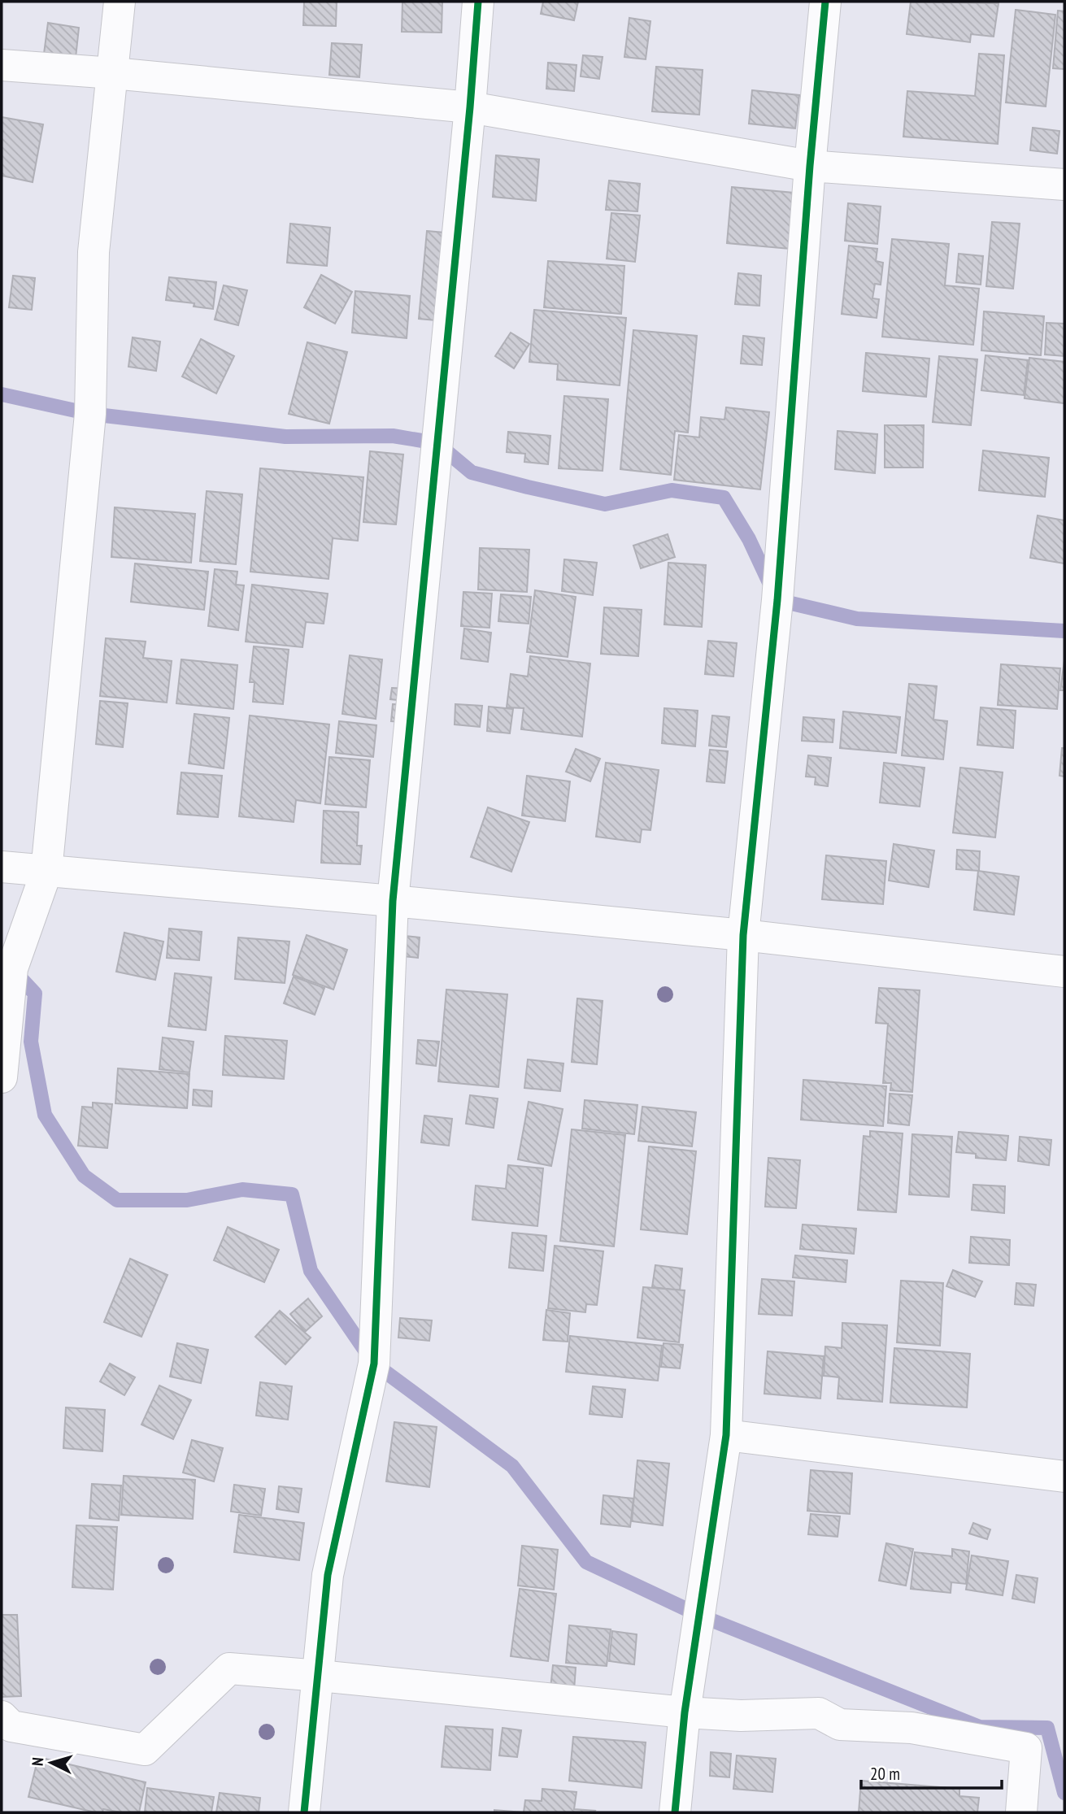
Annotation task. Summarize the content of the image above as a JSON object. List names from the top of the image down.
{
  "scale_bar": "20 m",
  "north": "left"
}
